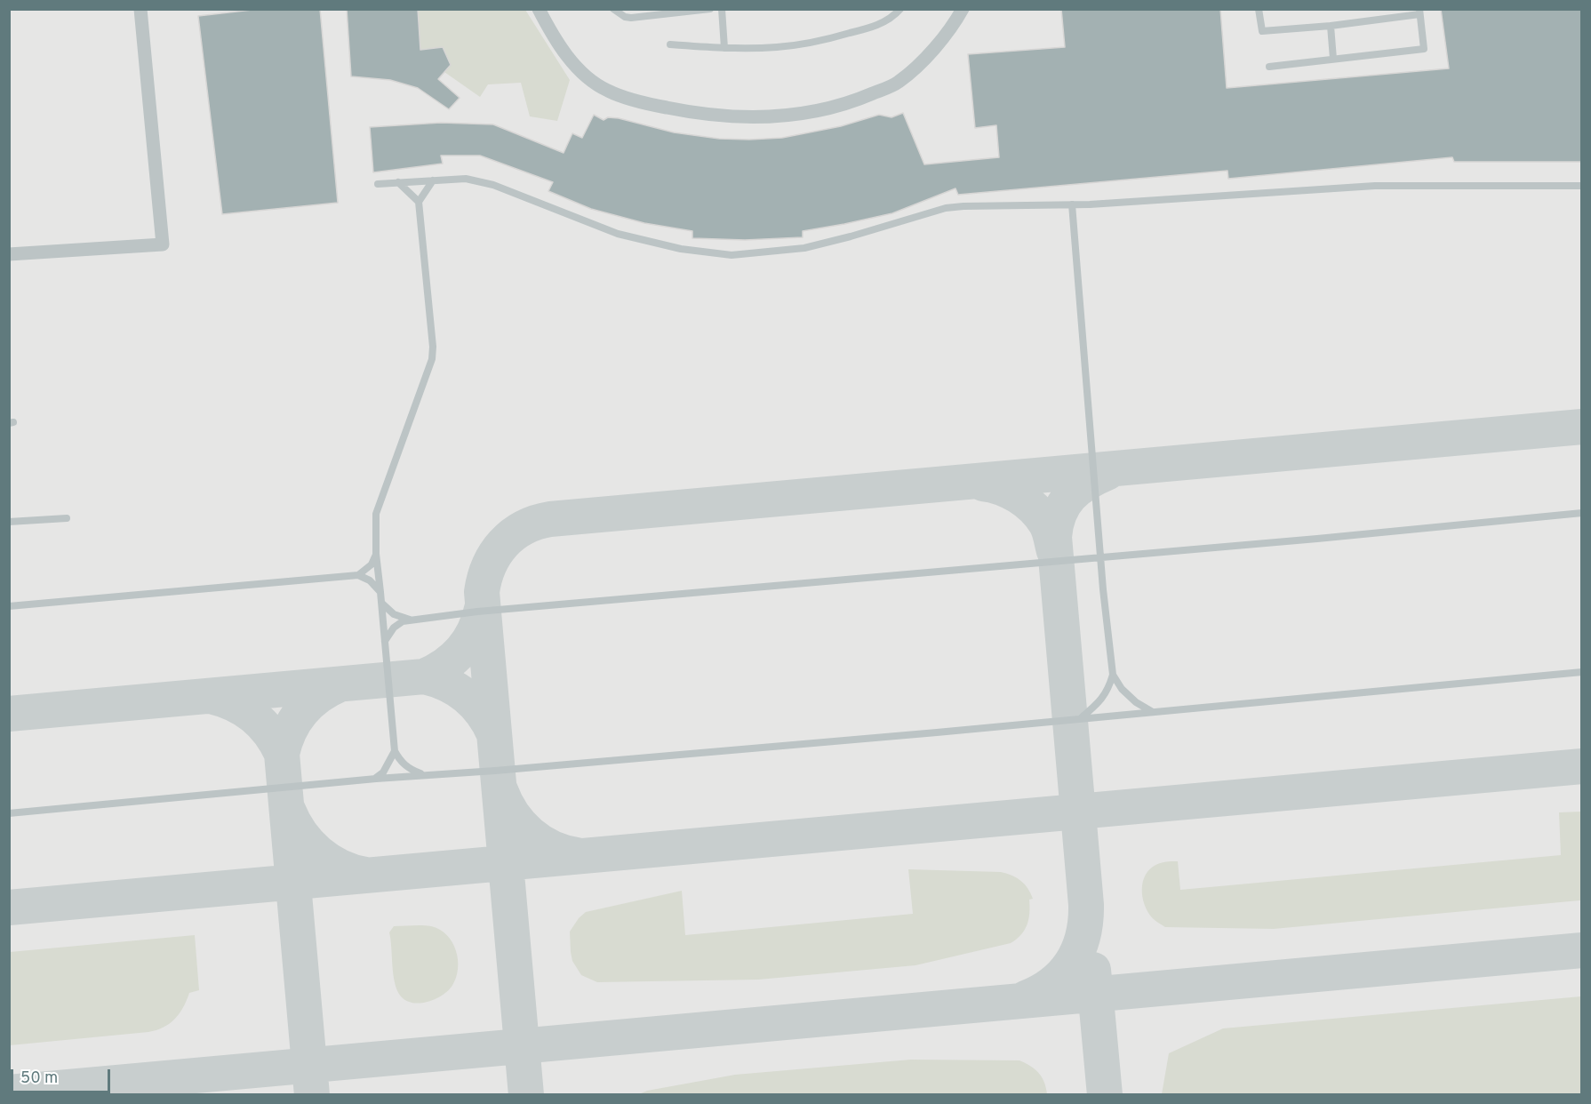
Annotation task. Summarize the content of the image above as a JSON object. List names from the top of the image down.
{
  "scale_bar": "50 m"
}
